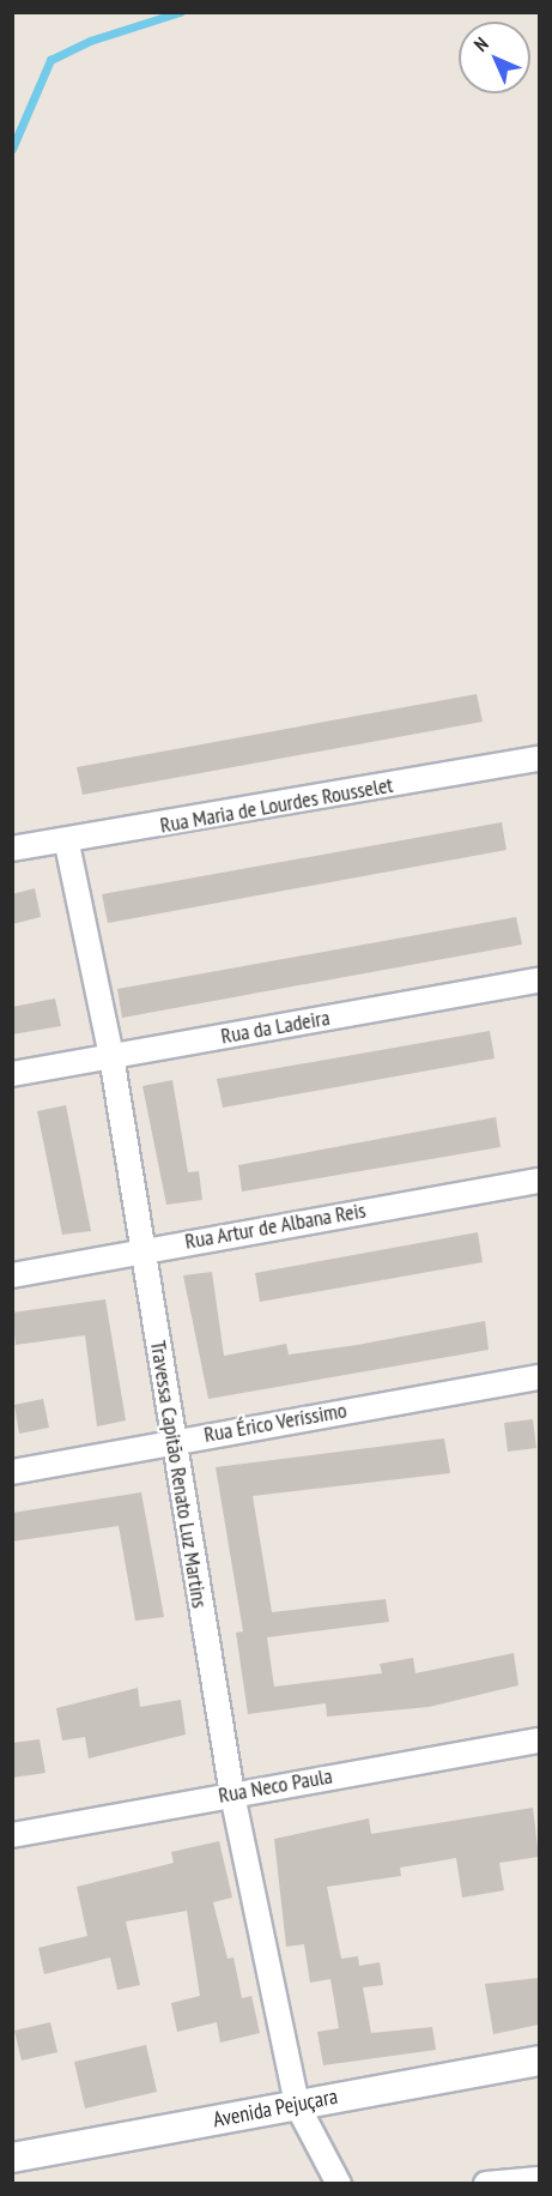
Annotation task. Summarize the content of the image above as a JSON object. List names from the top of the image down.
{
  "streets": {
    "street": [
      "Rua Maria de Lourdes Rousselet",
      "Rua da Ladeira",
      "Rua Artur de Albana Reis",
      "Rua Érico Veríssimo",
      "Travessa Capitão Renato Luz Martins",
      "Rua Neco Paula",
      "Avenida Pejuçara"
    ]
  },
  "crossings": [
    ["Rua Maria de Lourdes Rousselet", "Travessa Capitão Renato Luz Martins"],
    ["Rua da Ladeira", "Travessa Capitão Renato Luz Martins"],
    ["Rua Artur de Albana Reis", "Travessa Capitão Renato Luz Martins"],
    ["Rua Érico Veríssimo", "Travessa Capitão Renato Luz Martins"],
    ["Travessa Capitão Renato Luz Martins", "Rua Neco Paula"],
    ["Travessa Capitão Renato Luz Martins", "Avenida Pejuçara"]
  ],
  "north": "top left"
}
